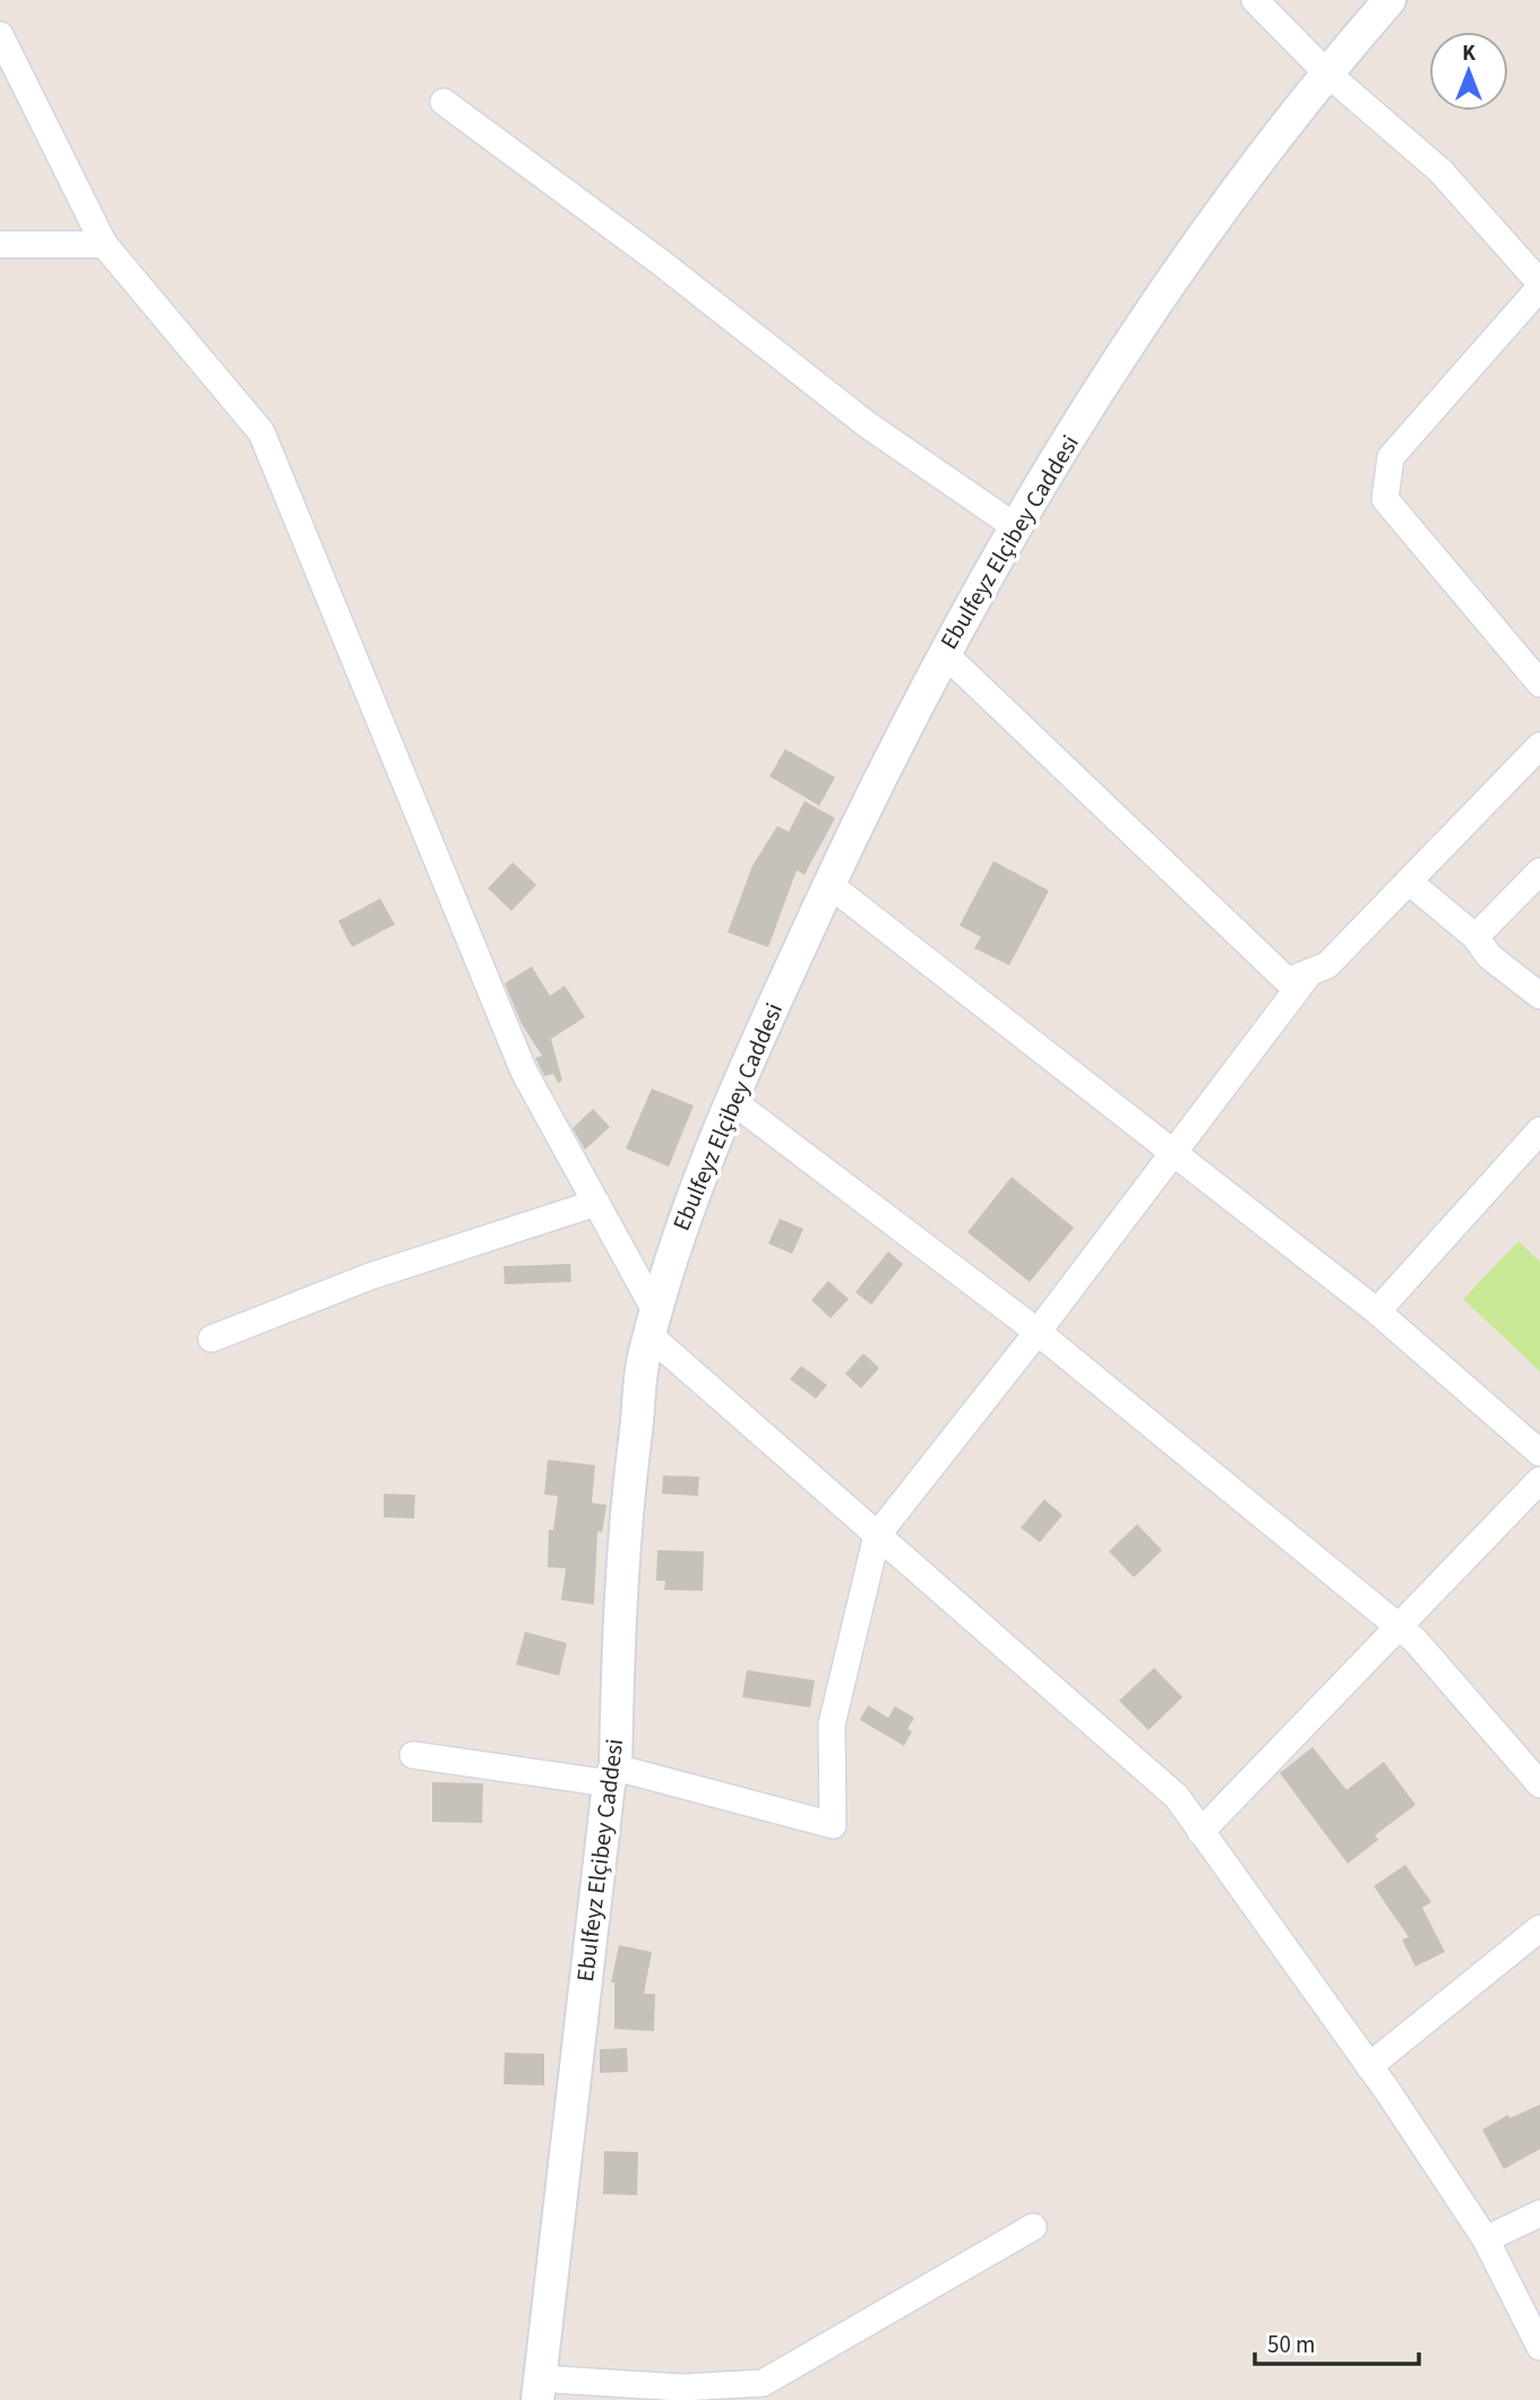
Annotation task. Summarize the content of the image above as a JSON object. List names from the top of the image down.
{
  "streets": {
    "street": ["Ebulfeyz Elçibey Caddesi"]
  },
  "scale_bar": "50 m",
  "north": "top"
}
